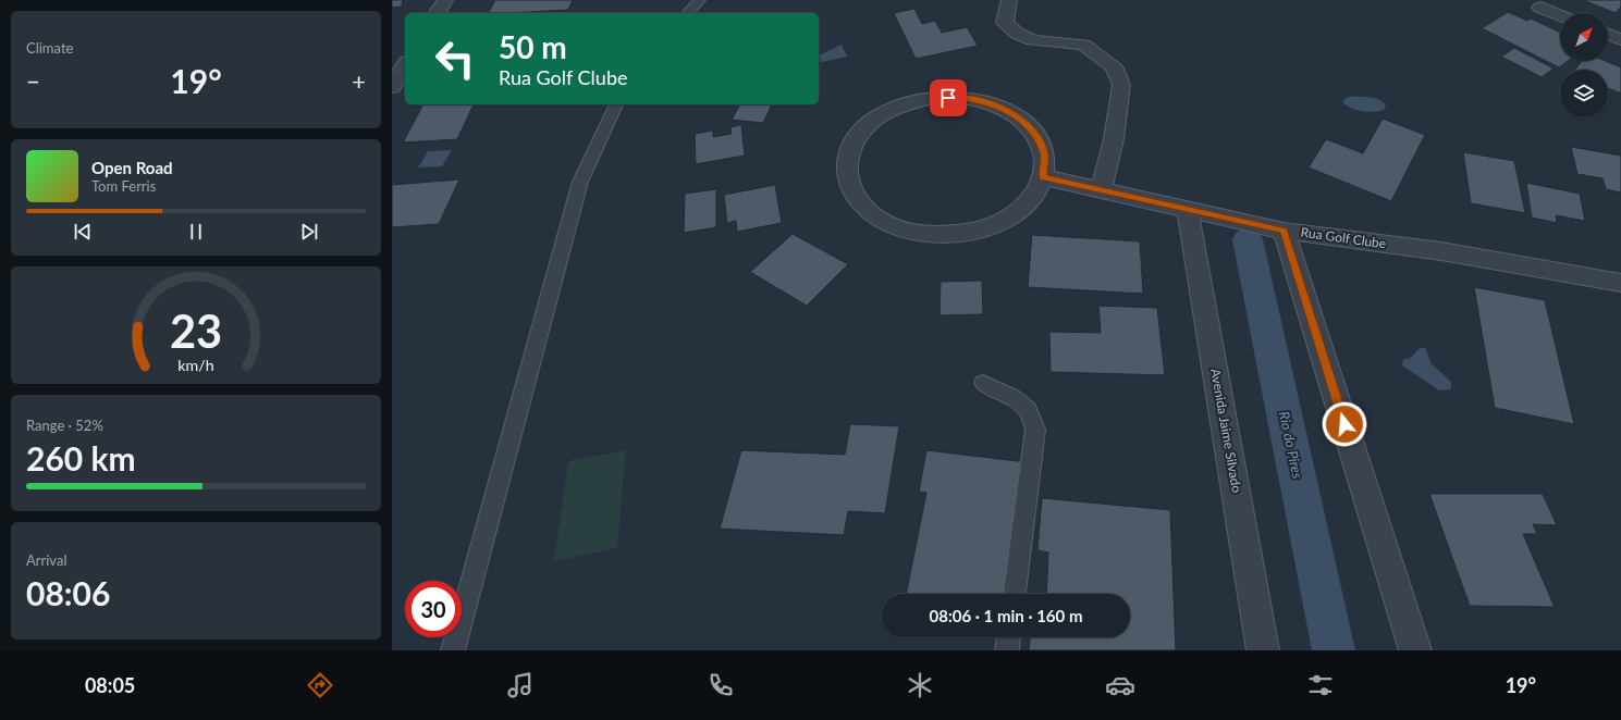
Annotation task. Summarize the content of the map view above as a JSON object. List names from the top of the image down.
{
  "streets": {
    "street": ["Rua Golf Clube", "Avenida Jaime Silvado"]
  },
  "crossings": [
    ["Rua Golf Clube", "Avenida Jaime Silvado"]
  ],
  "water": ["Rio do Pires"],
  "north": "top right",
  "page": {
    "tile": [
      "Climate",
      ["Range · 52%", "260 km"],
      ["Arrival", "08:06"]
    ],
    "turn": ["50 m", "Rua Golf Clube"],
    "heat": ["−", "19°", "+"],
    "song": ["Open Road", "Tom Ferris"],
    "limit": "30",
    "trip": "08:06 · 1 min · 160 m",
    "tabs": ["08:05", "19°"],
    "gauge": ["23", "km/h"]
  }
}
